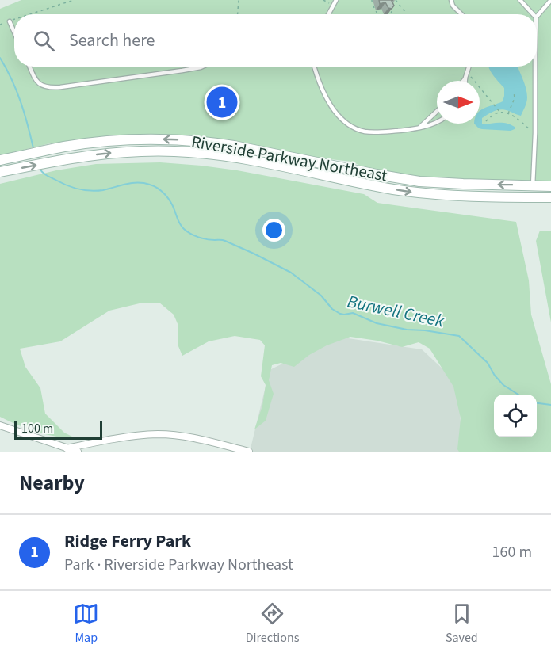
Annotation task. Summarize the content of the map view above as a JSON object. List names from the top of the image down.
{
  "streets": {
    "main road": ["Riverside Parkway Northeast"]
  },
  "water": ["Burwell Creek"],
  "scale_bar": "100 m",
  "north": "right",
  "page": {
    "search": "Search here",
    "pins": "1",
    "scale": "100 m",
    "heading": "Nearby",
    "list": [
      {
        "mark": "1",
        "name": "Ridge Ferry Park",
        "note": "Park · Riverside Parkway Northeast",
        "value": "160 m"
      }
    ],
    "nav": ["Map", "Directions", "Saved"]
  }
}
